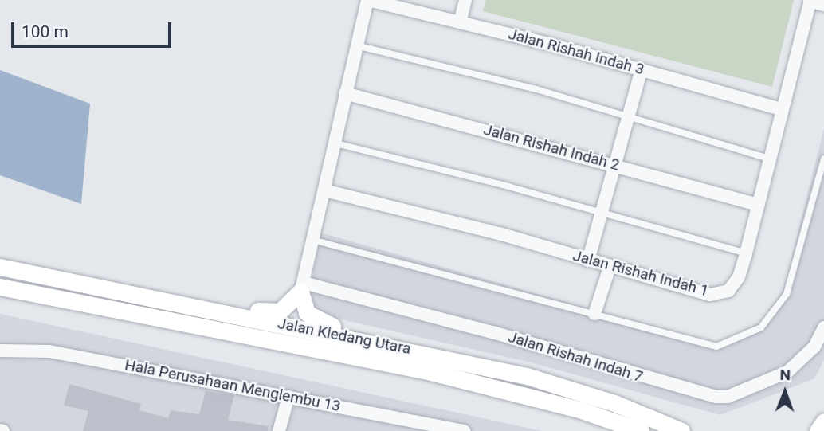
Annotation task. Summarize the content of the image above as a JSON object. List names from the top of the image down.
{
  "streets": {
    "main road": ["Jalan Kledang Utara"],
    "street": [
      "Jalan Rishah Indah 3",
      "Jalan Rishah Indah 2",
      "Jalan Rishah Indah 1",
      "Jalan Rishah Indah 7",
      "Hala Perusahaan Menglembu 13"
    ]
  },
  "crossings": [
    ["Jalan Rishah Indah 3", "Jalan Rishah Indah 1"],
    ["Jalan Rishah Indah 2", "Jalan Rishah Indah 1"]
  ],
  "scale_bar": "100 m",
  "north": "top"
}
